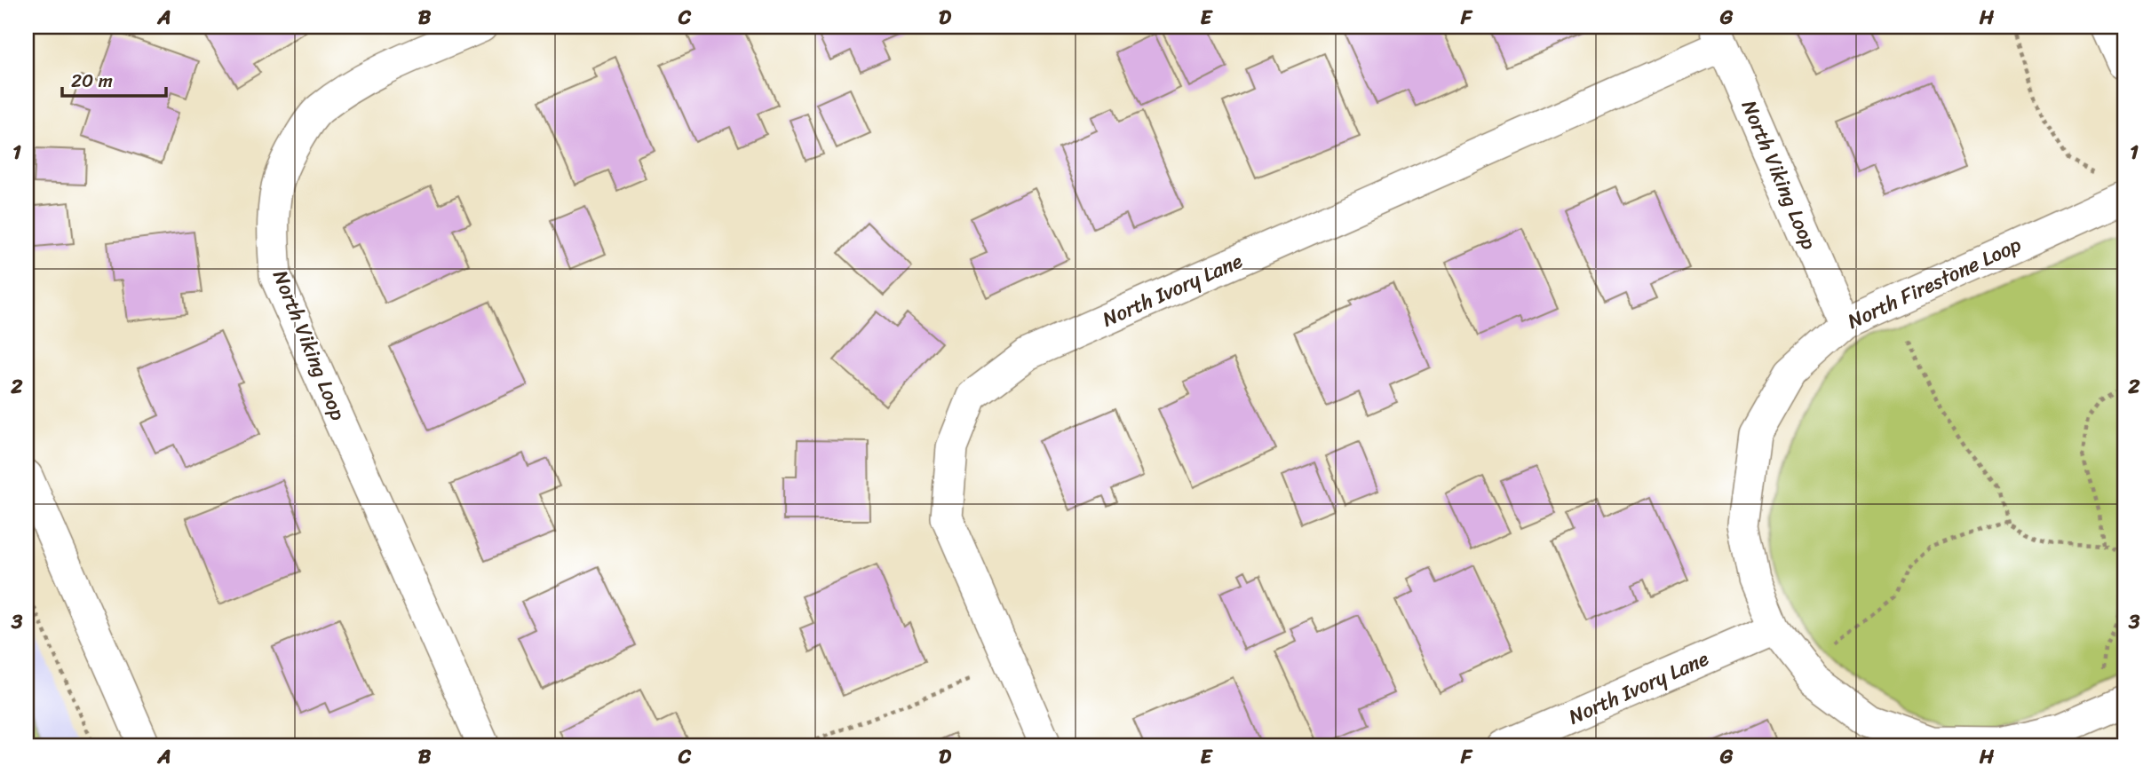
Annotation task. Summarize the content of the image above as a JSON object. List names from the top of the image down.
{
  "streets": {
    "street": ["North Viking Loop", "North Firestone Loop", "North Ivory Lane"]
  },
  "crossings": [
    ["North Viking Loop", "North Firestone Loop"],
    ["North Viking Loop", "North Ivory Lane"],
    ["North Firestone Loop", "North Ivory Lane"]
  ],
  "scale_bar": "20 m",
  "grid": {
    "columns": [
      "A",
      "B",
      "C",
      "D",
      "E",
      "F",
      "G",
      "H"
    ],
    "rows": ["1", "2", "3"]
  }
}
